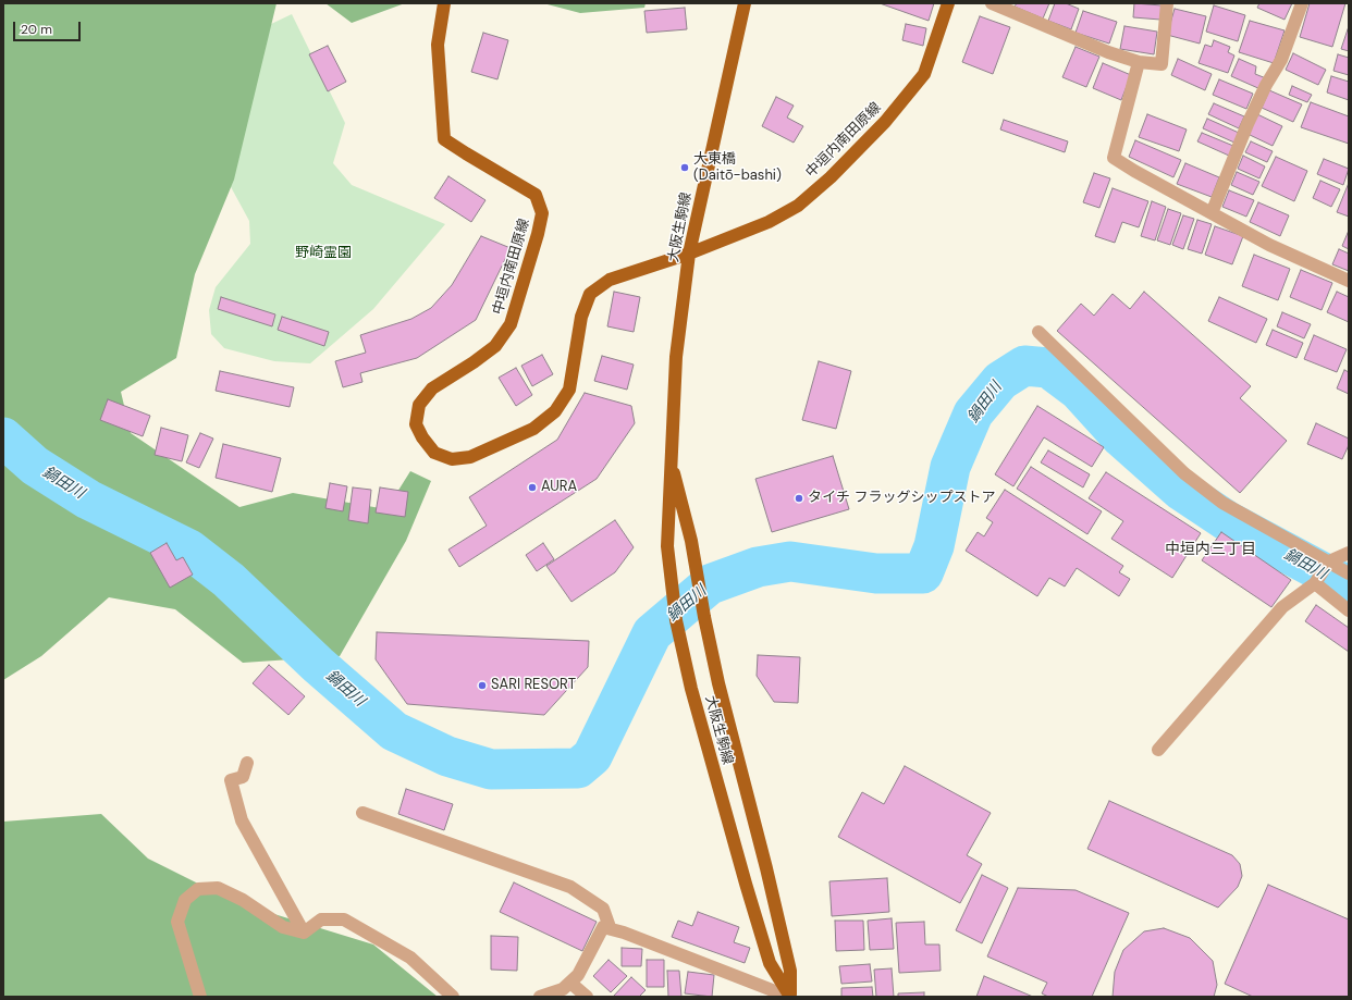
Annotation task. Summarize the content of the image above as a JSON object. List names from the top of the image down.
{
  "streets": {
    "main road": ["中垣内南田原線", "大阪生駒線"]
  },
  "crossings": [
    ["中垣内南田原線", "大阪生駒線"]
  ],
  "districts": ["中垣内三丁目"],
  "water": ["鍋田川"],
  "parks": ["野崎霊園"],
  "places": [
    "大東橋 (Daitō-bashi)",
    "AURA",
    "タイチ フラッグシップストア",
    "SARI RESORT"
  ],
  "scale_bar": "20 m"
}
